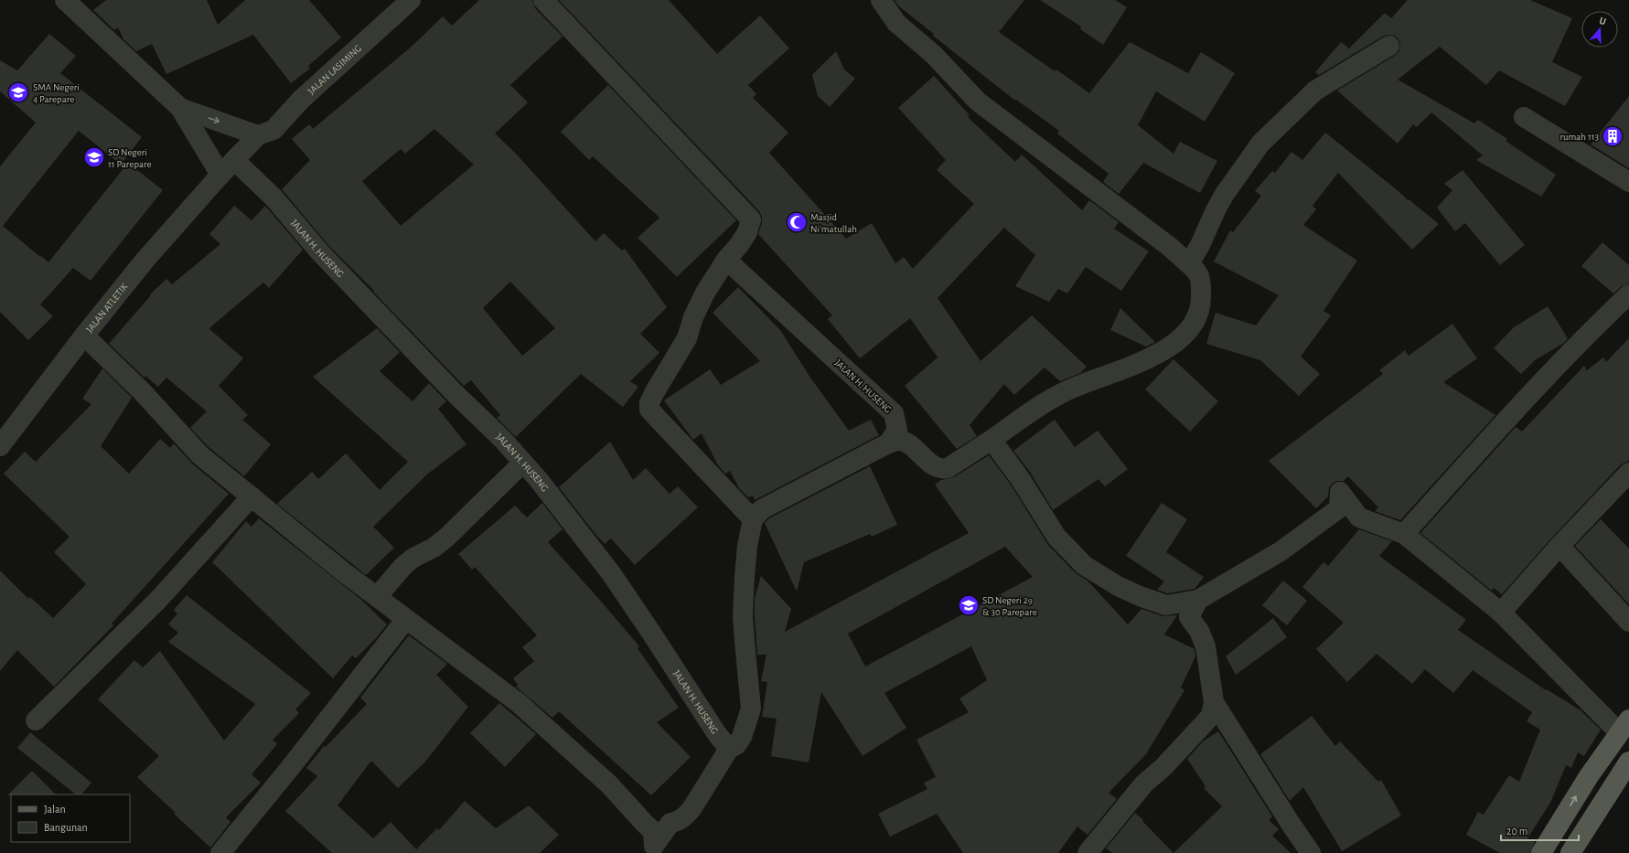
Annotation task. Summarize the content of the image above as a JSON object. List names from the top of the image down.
{
  "streets": {
    "street": ["JALAN LASIMING", "JALAN H. HUSENG", "JALAN ATLETIK"]
  },
  "crossings": [
    ["JALAN LASIMING", "JALAN ATLETIK"],
    ["JALAN H. HUSENG", "JALAN ATLETIK"]
  ],
  "places": {
    "school or university": ["SMA Negeri 4 Parepare", "SD Negeri 11 Parepare", "SD Negeri 29 & 30 Parepare"],
    "building": ["rumah 113"],
    "mosque": ["Masjid Ni'matullah"]
  },
  "legend": ["Jalan", "Bangunan"],
  "scale_bar": "20 m",
  "north": "top"
}
